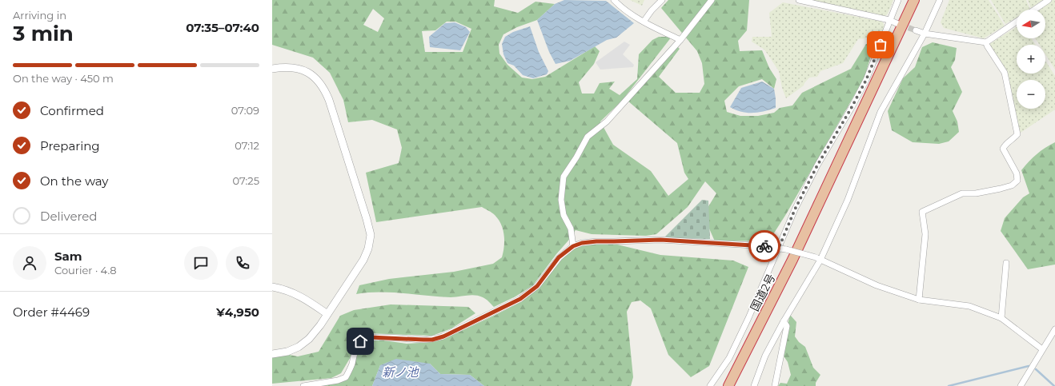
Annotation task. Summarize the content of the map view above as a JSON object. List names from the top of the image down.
{
  "streets": {
    "highway": ["国道2号"]
  },
  "water": ["新ノ池"],
  "north": "left",
  "page": {
    "heading": ["3 min", "Arriving in", "07:35–07:40"],
    "panel": [
      "Sam",
      "Courier · 4.8",
      "Order #4469",
      "¥4,950"
    ],
    "map_buttons": ["+", "−"],
    "bar": "On the way · 450 m",
    "list": [
      ["Confirmed", "07:09"],
      ["Preparing", "07:12"],
      ["On the way", "07:25"],
      "Delivered"
    ]
  }
}
